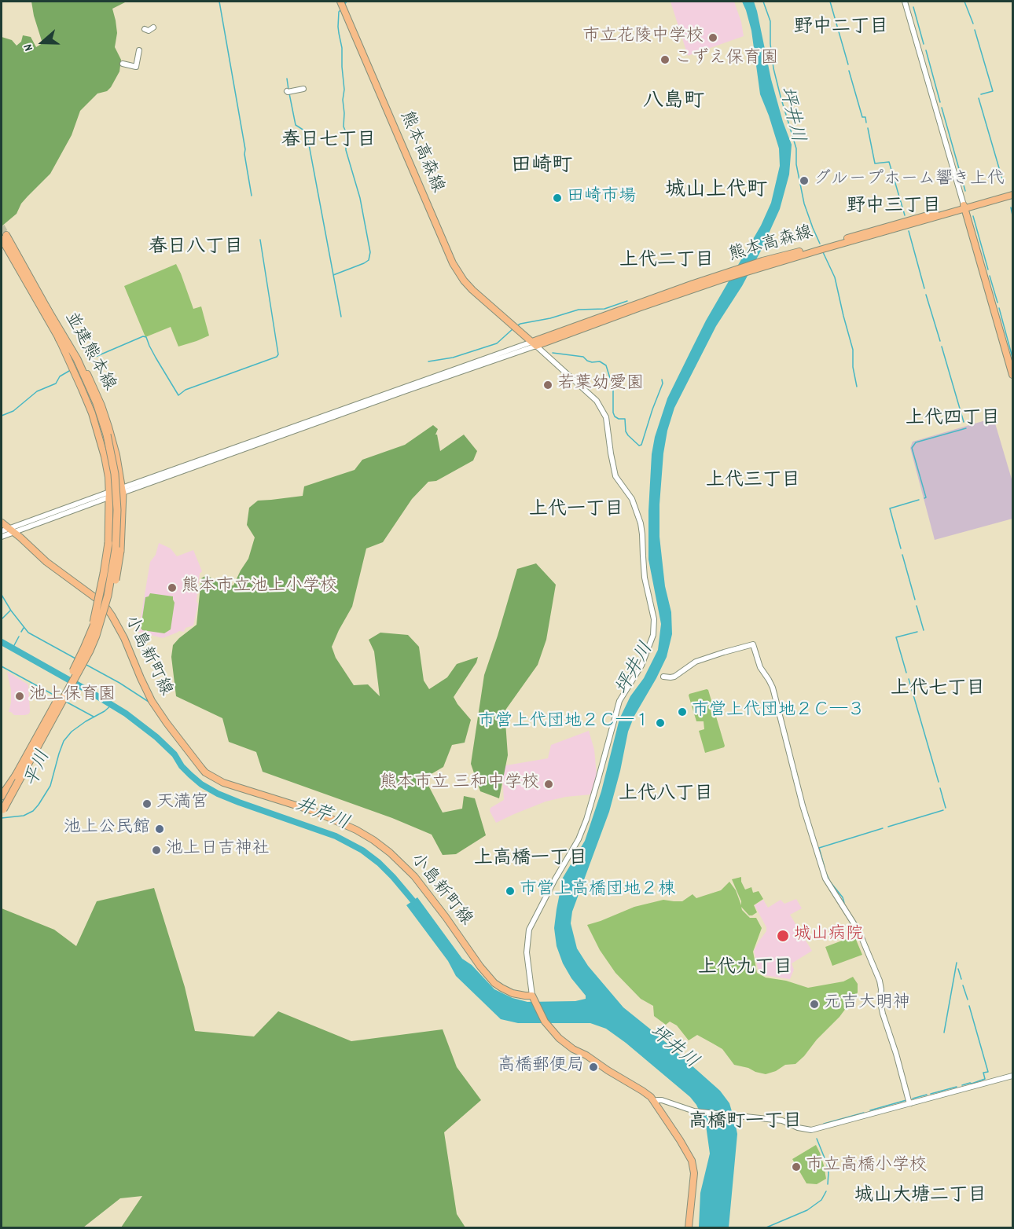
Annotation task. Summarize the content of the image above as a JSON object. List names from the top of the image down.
{
  "streets": {
    "main road": ["熊本高森線", "並建熊本線", "小島新町線"]
  },
  "districts": [
    "野中二丁目",
    "八島町",
    "春日七丁目",
    "田崎町",
    "城山上代町",
    "野中三丁目",
    "春日八丁目",
    "上代二丁目",
    "上代四丁目",
    "上代三丁目",
    "上代一丁目",
    "上代七丁目",
    "上代八丁目",
    "上高橋一丁目",
    "上代九丁目",
    "高橋町一丁目",
    "城山大塘二丁目"
  ],
  "water": ["坪井川", "平川", "井芹川"],
  "places": [
    "市立花陵中学校",
    "こずえ保育園",
    "グループホーム響き上代",
    "田崎市場",
    "若葉幼愛園",
    "熊本市立池上小学校",
    "池上保育園",
    "市営上代団地２Ｃ―３",
    "市営上代団地２Ｃ―１",
    "熊本市立 三和中学校",
    "天満宮",
    "池上公民館",
    "池上日吉神社",
    "市営上高橋団地２棟",
    "城山病院",
    "元吉大明神",
    "高橋郵便局",
    "市立高橋小学校"
  ],
  "north": "left"
}
